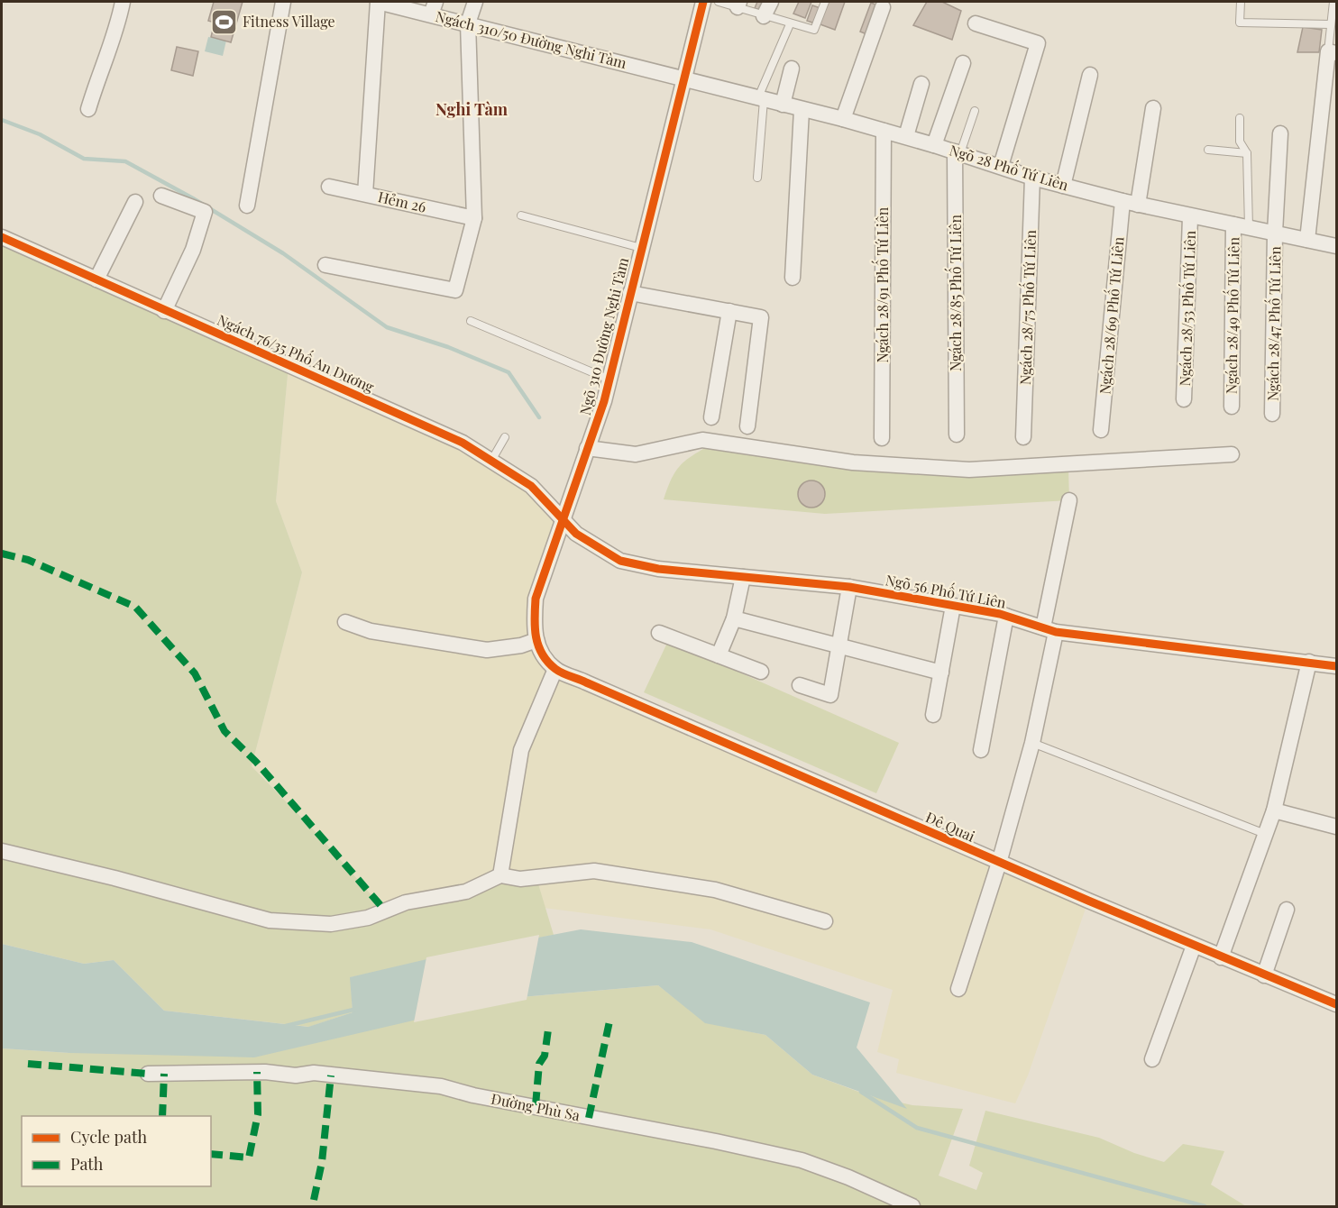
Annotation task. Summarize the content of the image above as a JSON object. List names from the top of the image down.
{
  "streets": {
    "street": [
      "Ngách 310/50 Đường Nghi Tàm",
      "Ngõ 28 Phố Tứ Liên",
      "Hẻm 26",
      "Ngách 28/91 Phố Tứ Liên",
      "Ngách 28/85 Phố Tứ Liên",
      "Ngách 28/75 Phố Tứ Liên",
      "Ngách 28/53 Phố Tứ Liên",
      "Ngách 28/69 Phố Tứ Liên",
      "Ngách 28/49 Phố Tứ Liên",
      "Ngách 28/47 Phố Tứ Liên",
      "Ngõ 310 Đường Nghi Tàm",
      "Ngách 76/35 Phố An Dương",
      "Ngõ 56 Phố Tứ Liên",
      "Đê Quai",
      "Đường Phù Sa"
    ]
  },
  "crossings": [
    ["Ngách 310/50 Đường Nghi Tàm", "Ngõ 28 Phố Tứ Liên"],
    ["Ngách 310/50 Đường Nghi Tàm", "Ngõ 310 Đường Nghi Tàm"],
    ["Ngõ 28 Phố Tứ Liên", "Ngách 28/91 Phố Tứ Liên"],
    ["Ngõ 28 Phố Tứ Liên", "Ngách 28/85 Phố Tứ Liên"],
    ["Ngõ 28 Phố Tứ Liên", "Ngách 28/75 Phố Tứ Liên"],
    ["Ngõ 28 Phố Tứ Liên", "Ngách 28/53 Phố Tứ Liên"],
    ["Ngõ 28 Phố Tứ Liên", "Ngách 28/69 Phố Tứ Liên"],
    ["Ngõ 28 Phố Tứ Liên", "Ngách 28/49 Phố Tứ Liên"],
    ["Ngõ 28 Phố Tứ Liên", "Ngách 28/47 Phố Tứ Liên"],
    ["Ngõ 28 Phố Tứ Liên", "Ngõ 310 Đường Nghi Tàm"],
    ["Ngõ 310 Đường Nghi Tàm", "Ngách 76/35 Phố An Dương"],
    ["Ngõ 310 Đường Nghi Tàm", "Ngõ 56 Phố Tứ Liên"],
    ["Ngõ 310 Đường Nghi Tàm", "Đê Quai"],
    ["Ngách 76/35 Phố An Dương", "Ngõ 56 Phố Tứ Liên"]
  ],
  "districts": ["Nghi Tàm"],
  "places": {
    "sports": ["Fitness Village"]
  },
  "legend": ["Cycle path", "Path"]
}
